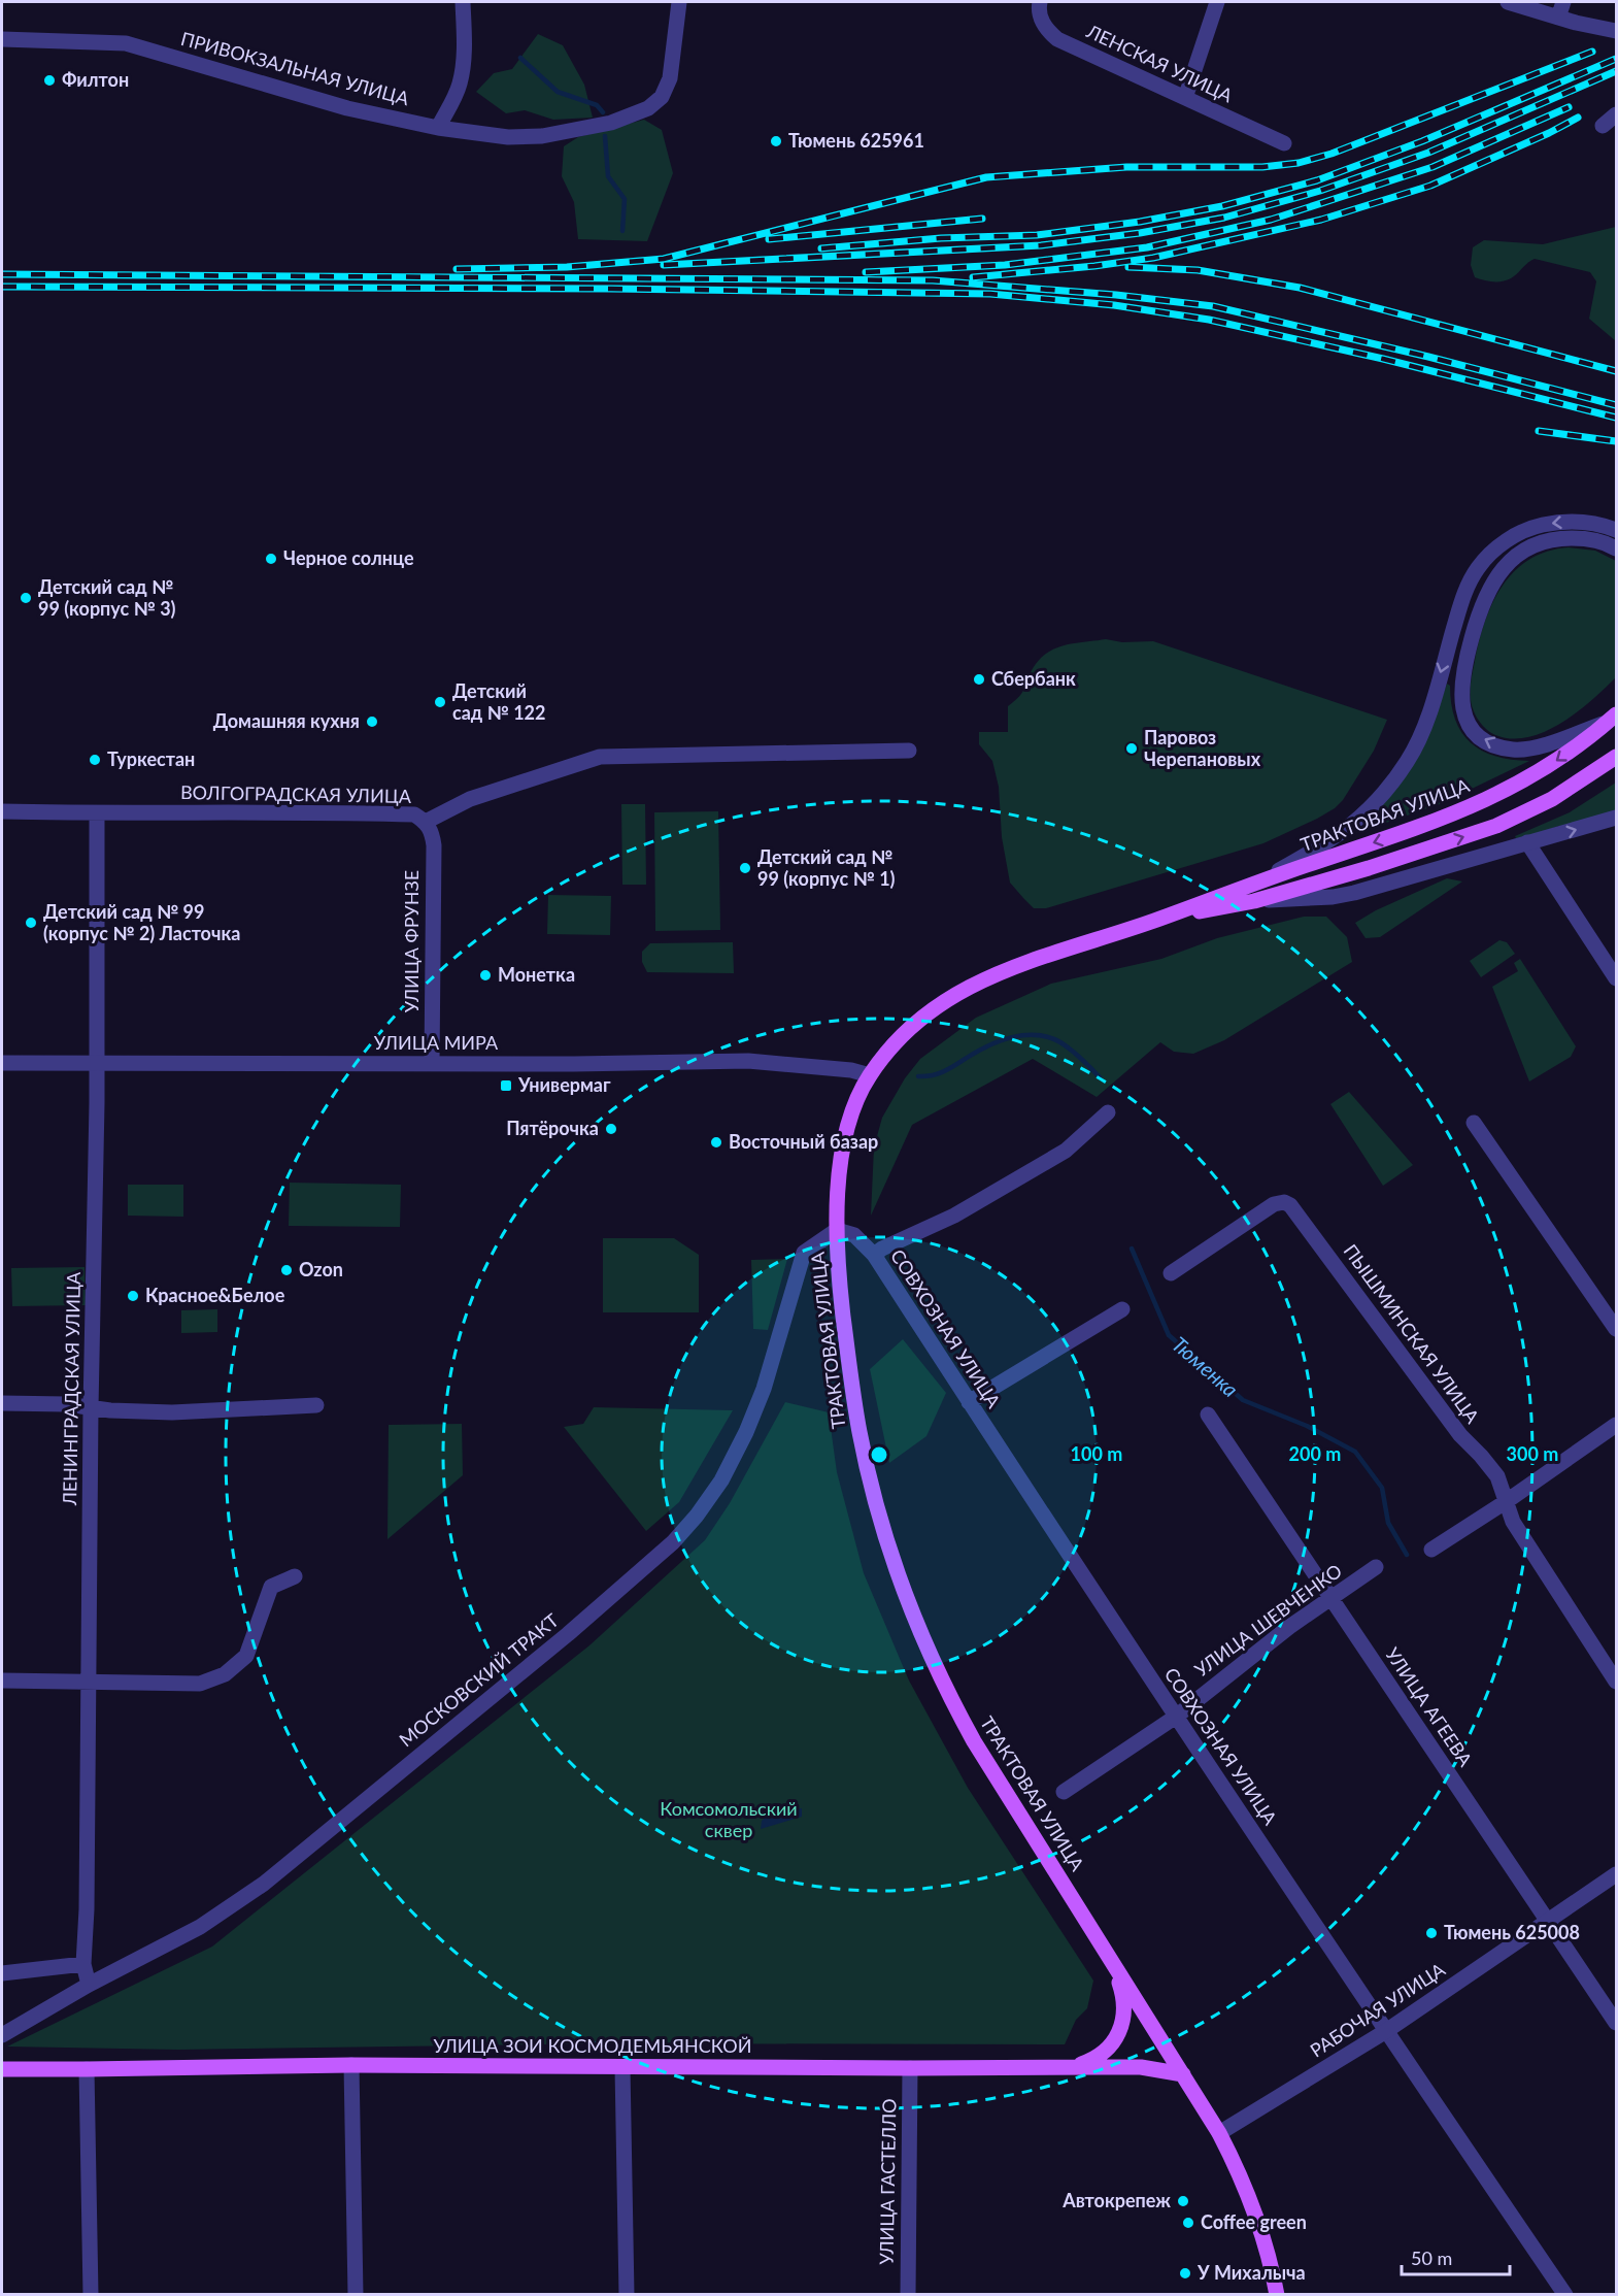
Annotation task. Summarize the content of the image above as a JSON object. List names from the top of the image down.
{
  "streets": {
    "main road": ["ТРАКТОВАЯ УЛИЦА", "УЛИЦА ЗОИ КОСМОДЕМЬЯНСКОЙ"],
    "street": [
      "ЛЕНСКАЯ УЛИЦА",
      "ПРИВОКЗАЛЬНАЯ УЛИЦА",
      "ВОЛГОГРАДСКАЯ УЛИЦА",
      "УЛИЦА ФРУНЗЕ",
      "УЛИЦА МИРА",
      "СОВХОЗНАЯ УЛИЦА",
      "ПЫШМИНСКАЯ УЛИЦА",
      "ЛЕНИНГРАДСКАЯ УЛИЦА",
      "УЛИЦА ШЕВЧЕНКО",
      "МОСКОВСКИЙ ТРАКТ",
      "УЛИЦА АГЕЕВА",
      "РАБОЧАЯ УЛИЦА",
      "УЛИЦА ГАСТЕЛЛО"
    ]
  },
  "crossings": [
    ["ВОЛГОГРАДСКАЯ УЛИЦА", "УЛИЦА ФРУНЗЕ"],
    ["ВОЛГОГРАДСКАЯ УЛИЦА", "ЛЕНИНГРАДСКАЯ УЛИЦА"],
    ["ТРАКТОВАЯ УЛИЦА", "УЛИЦА МИРА"],
    ["ТРАКТОВАЯ УЛИЦА", "СОВХОЗНАЯ УЛИЦА"],
    ["ТРАКТОВАЯ УЛИЦА", "МОСКОВСКИЙ ТРАКТ"],
    ["ТРАКТОВАЯ УЛИЦА", "РАБОЧАЯ УЛИЦА"],
    ["ТРАКТОВАЯ УЛИЦА", "УЛИЦА ЗОИ КОСМОДЕМЬЯНСКОЙ"],
    ["УЛИЦА ФРУНЗЕ", "УЛИЦА МИРА"],
    ["УЛИЦА МИРА", "ЛЕНИНГРАДСКАЯ УЛИЦА"],
    ["СОВХОЗНАЯ УЛИЦА", "УЛИЦА ШЕВЧЕНКО"],
    ["СОВХОЗНАЯ УЛИЦА", "МОСКОВСКИЙ ТРАКТ"],
    ["СОВХОЗНАЯ УЛИЦА", "РАБОЧАЯ УЛИЦА"],
    ["ЛЕНИНГРАДСКАЯ УЛИЦА", "МОСКОВСКИЙ ТРАКТ"],
    ["УЛИЦА ШЕВЧЕНКО", "УЛИЦА АГЕЕВА"],
    ["УЛИЦА АГЕЕВА", "РАБОЧАЯ УЛИЦА"],
    ["УЛИЦА ЗОИ КОСМОДЕМЬЯНСКОЙ", "УЛИЦА ГАСТЕЛЛО"]
  ],
  "water": ["Тюменка"],
  "parks": ["Комсомольский сквер"],
  "places": {
    "other": [
      "Филтон",
      "Тюмень 625961",
      "Черное солнце",
      "Детский сад № 99 (корпус № 3)",
      "Сбербанк",
      "Детский сад № 122",
      "Домашняя кухня",
      "Паровоз Черепановых",
      "Туркестан",
      "Детский сад № 99 (корпус № 1)",
      "Детский сад № 99 (корпус № 2) Ласточка",
      "Монетка",
      "Пятёрочка",
      "Восточный базар",
      "Ozon",
      "Красное&Белое",
      "Тюмень 625008",
      "Автокрепеж",
      "Coffee green",
      "У Михалыча"
    ],
    "transit": ["Универмаг"]
  },
  "scale_bar": "50 m",
  "rings": ["100 m", "200 m", "300 m"]
}
